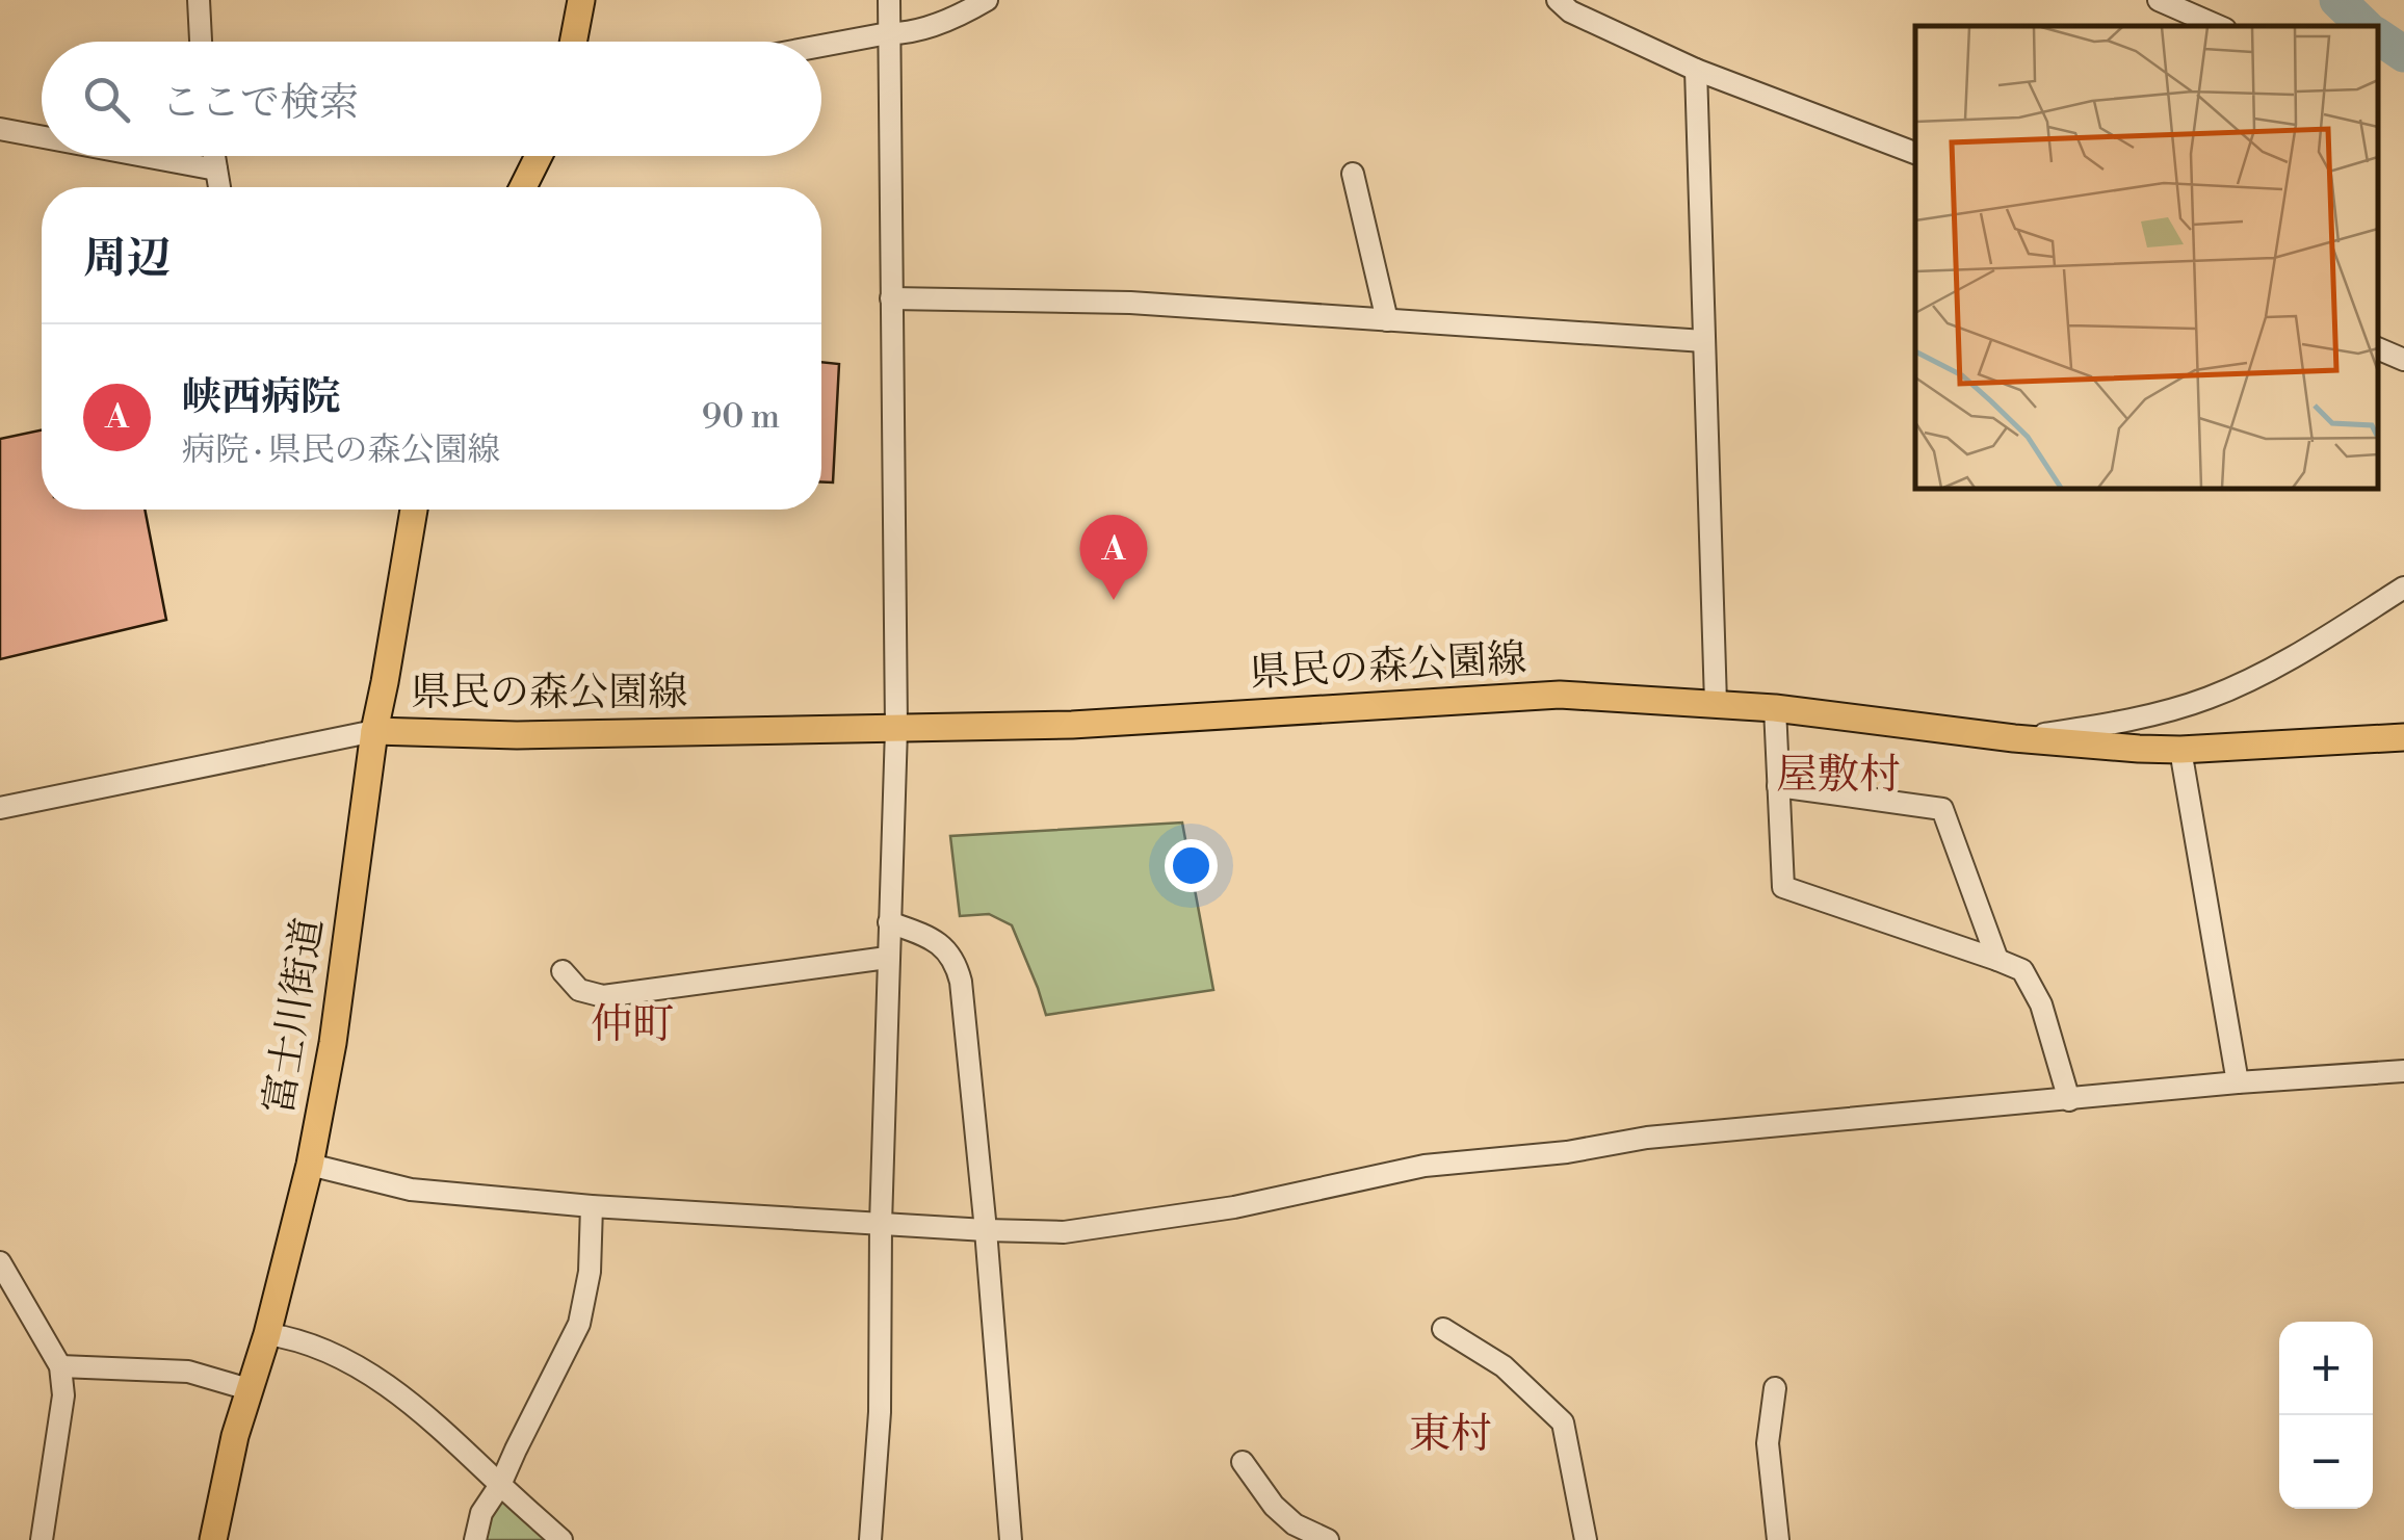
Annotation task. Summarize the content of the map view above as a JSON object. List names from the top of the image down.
{
  "streets": {
    "main road": ["県民の森公園線", "富士川街道"]
  },
  "crossings": [
    ["県民の森公園線", "富士川街道"]
  ],
  "districts": ["屋敷村", "仲町", "東村"],
  "page": {
    "search": "ここで検索",
    "heading": "周辺",
    "list": [
      {
        "mark": "A",
        "name": "峡西病院",
        "note": "病院 · 県民の森公園線",
        "value": "90 m"
      }
    ],
    "pins": "A",
    "map_buttons": ["+", "−"]
  }
}
